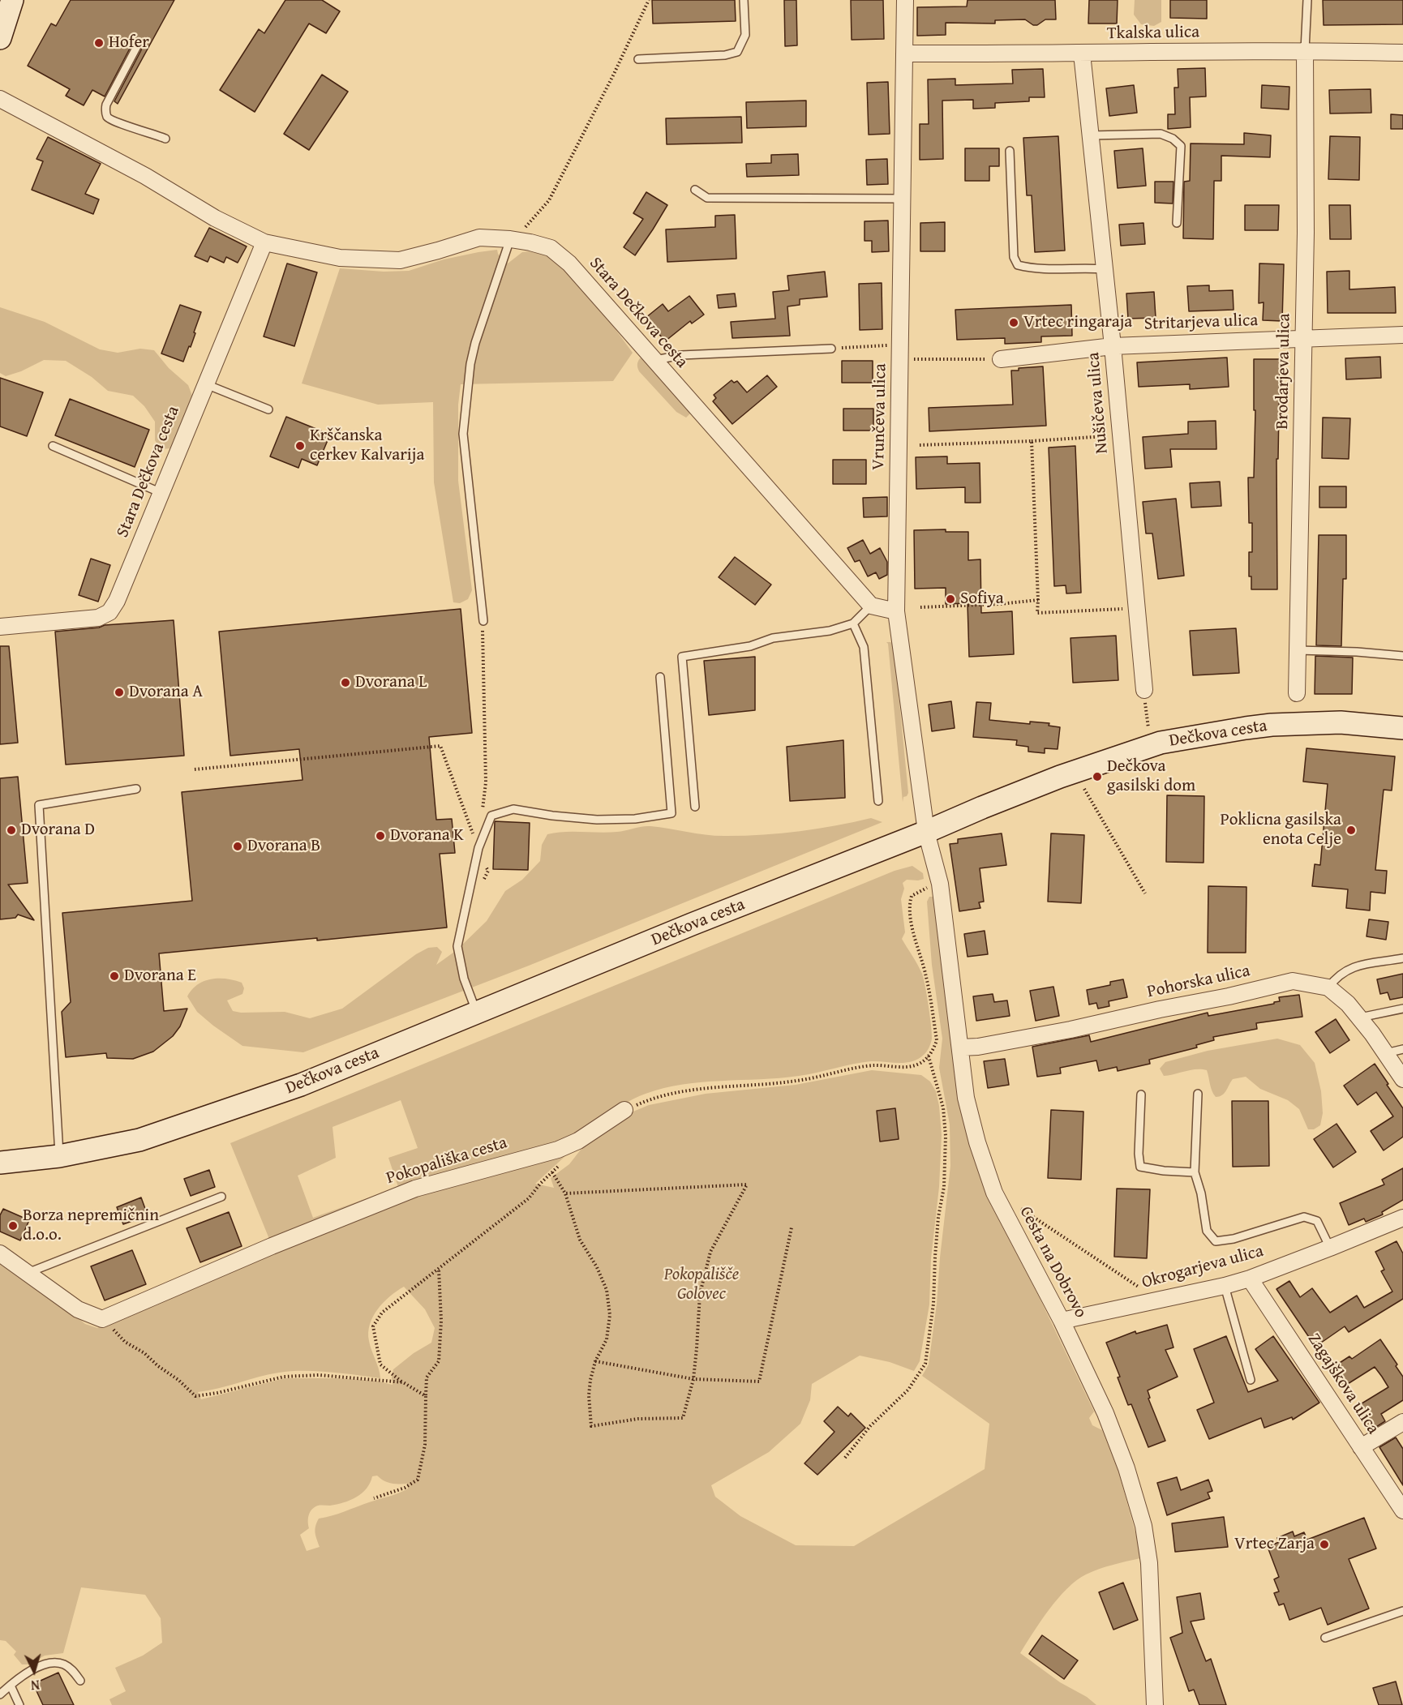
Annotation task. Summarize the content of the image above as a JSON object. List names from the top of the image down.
{
  "streets": {
    "street": [
      "Tkalska ulica",
      "Stara Dečkova cesta",
      "Stritarjeva ulica",
      "Brodarjeva ulica",
      "Nušičeva ulica",
      "Vrunčeva ulica",
      "Dečkova cesta",
      "Pohorska ulica",
      "Pokopališka cesta",
      "Cesta na Dobrovo",
      "Okrogarjeva ulica",
      "Zagajškova ulica"
    ]
  },
  "crossings": [
    ["Tkalska ulica", "Brodarjeva ulica"],
    ["Tkalska ulica", "Nušičeva ulica"],
    ["Tkalska ulica", "Vrunčeva ulica"],
    ["Stritarjeva ulica", "Brodarjeva ulica"],
    ["Stritarjeva ulica", "Nušičeva ulica"],
    ["Vrunčeva ulica", "Dečkova cesta"],
    ["Vrunčeva ulica", "Cesta na Dobrovo"],
    ["Dečkova cesta", "Cesta na Dobrovo"],
    ["Pohorska ulica", "Cesta na Dobrovo"],
    ["Cesta na Dobrovo", "Okrogarjeva ulica"],
    ["Okrogarjeva ulica", "Zagajškova ulica"]
  ],
  "parks": ["Pokopališče Golovec"],
  "places": [
    "Hofer",
    "Vrtec ringaraja",
    "Krščanska cerkev Kalvarija",
    "Sofiya",
    "Dvorana L",
    "Dvorana A",
    "Dečkova gasilski dom",
    "Dvorana D",
    "Poklicna gasilska enota Celje",
    "Dvorana K",
    "Dvorana B",
    "Dvorana E",
    "Borza nepremičnin d.o.o.",
    "Vrtec Zarja"
  ],
  "north": "bottom"
}
